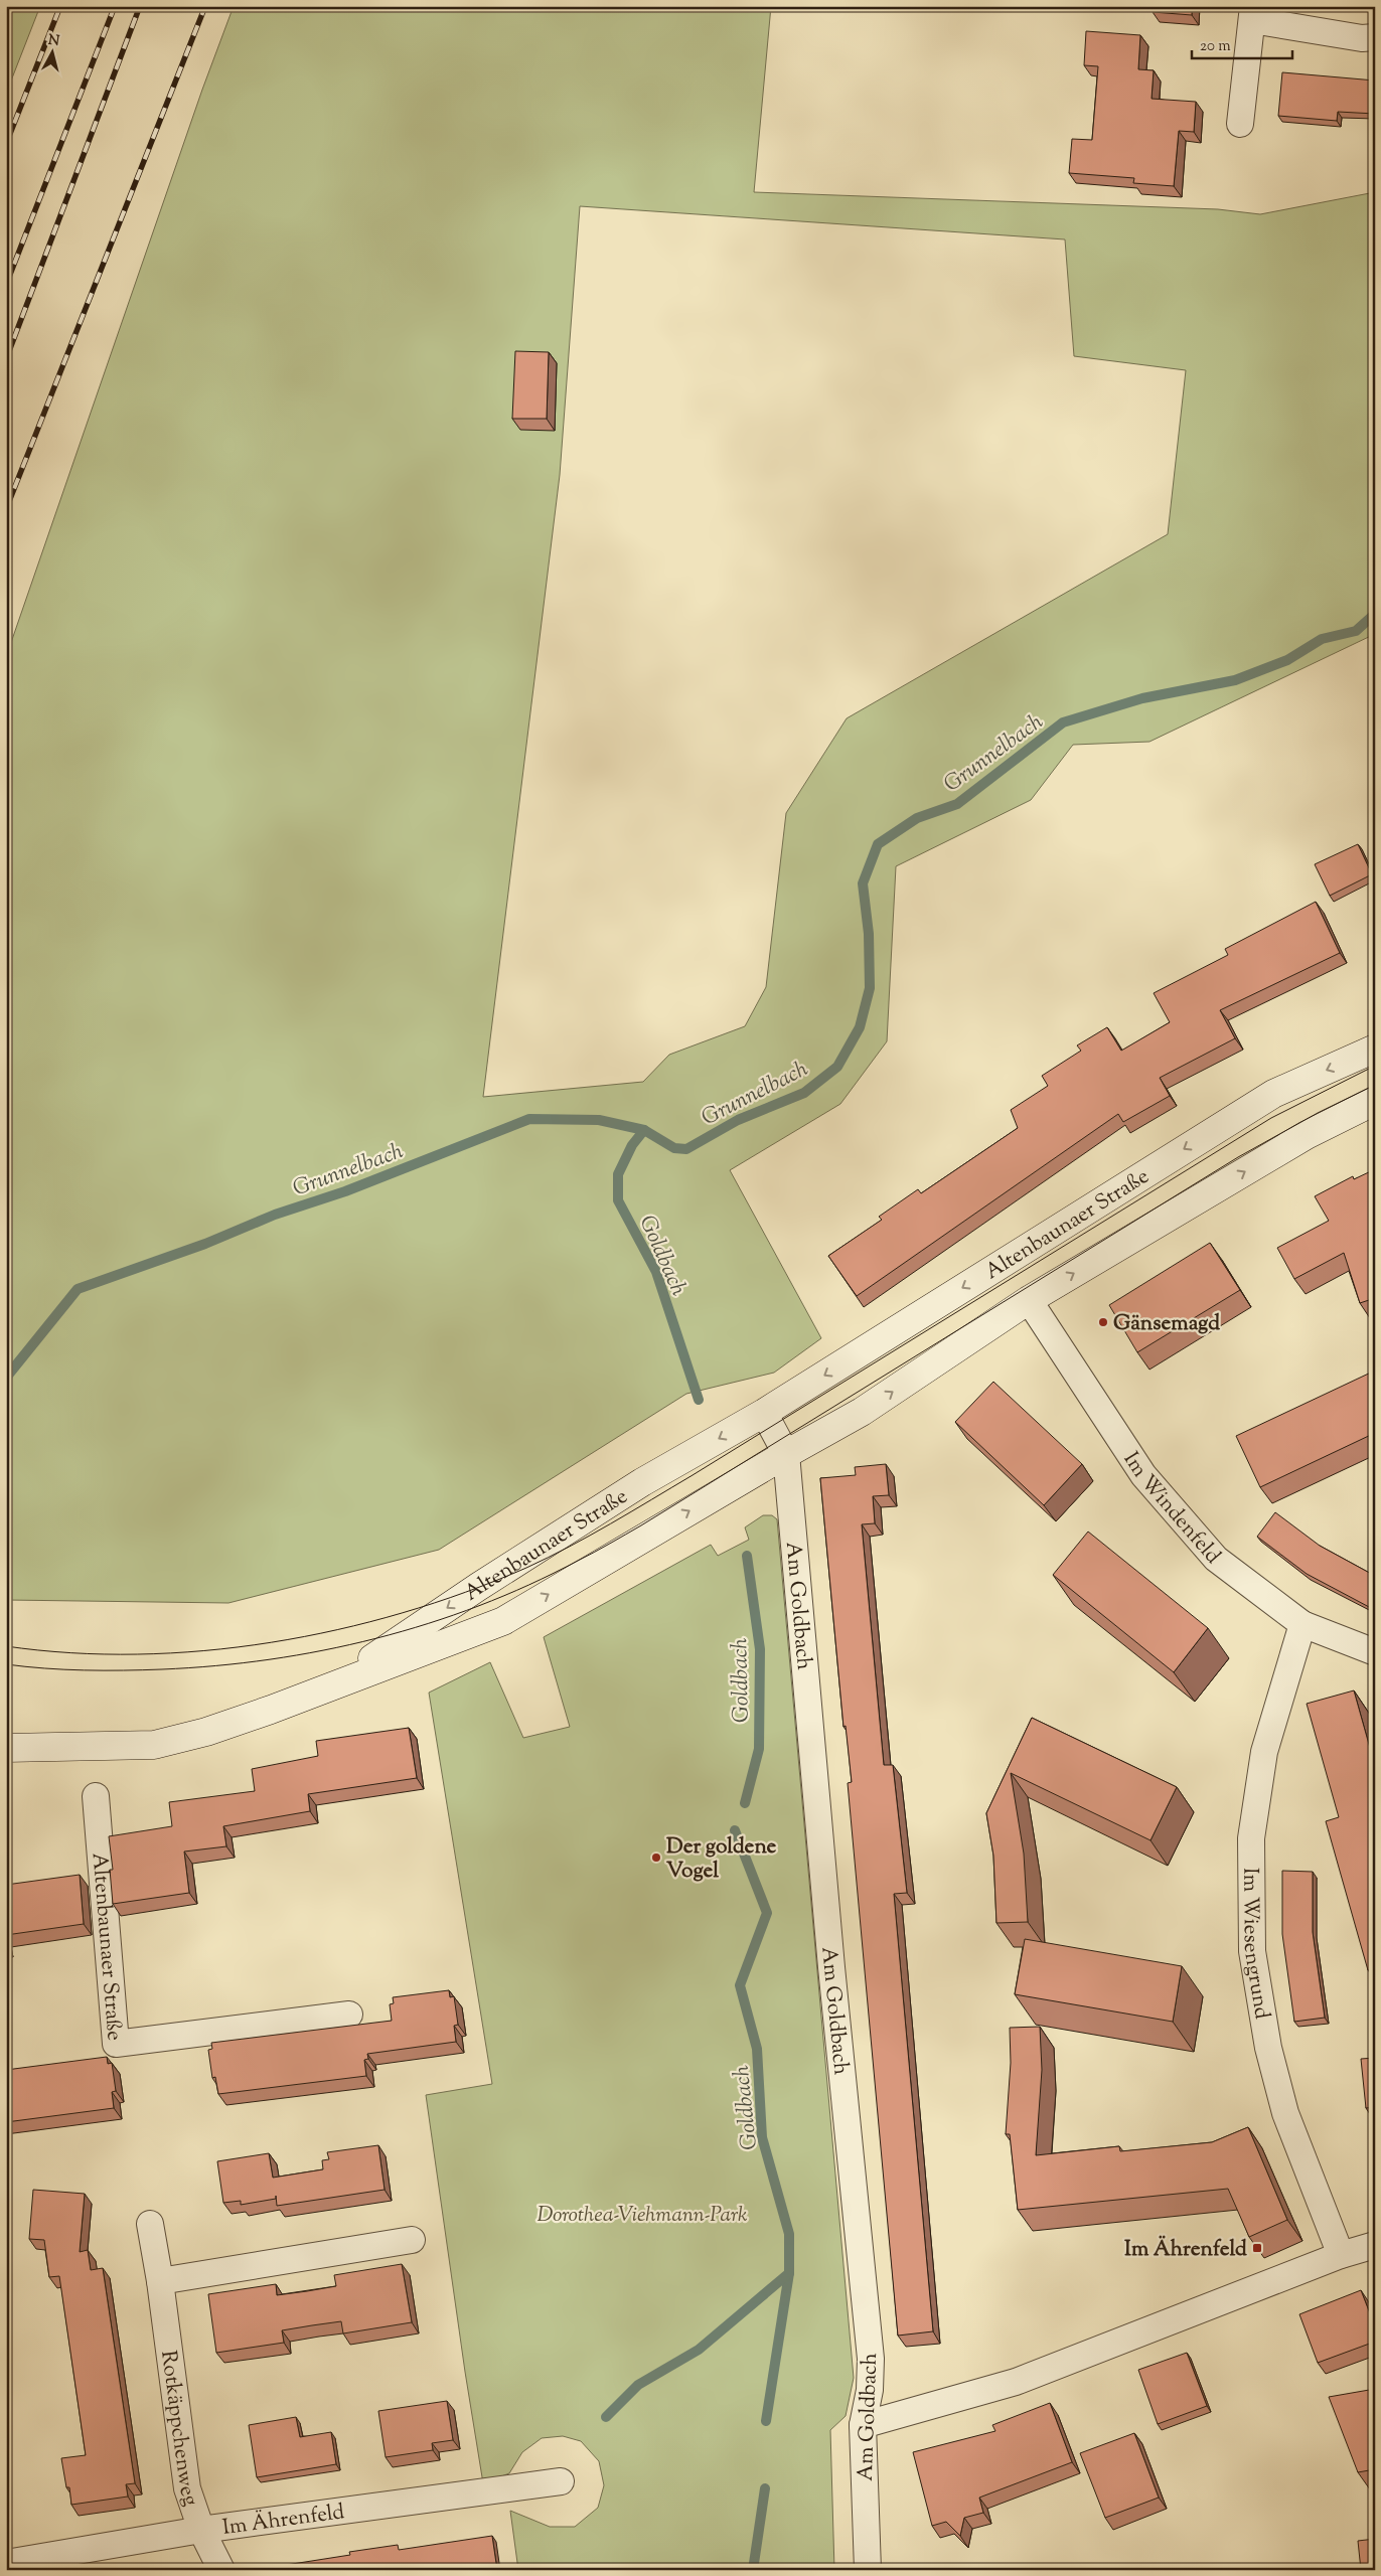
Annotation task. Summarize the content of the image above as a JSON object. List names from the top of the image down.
{
  "streets": {
    "main road": ["Altenbaunaer Straße"],
    "street": [
      "Im Windenfeld",
      "Am Goldbach",
      "Im Wiesengrund",
      "Rotkäppchenweg",
      "Im Ährenfeld"
    ]
  },
  "crossings": [
    ["Altenbaunaer Straße", "Im Windenfeld"],
    ["Altenbaunaer Straße", "Am Goldbach"],
    ["Im Windenfeld", "Im Wiesengrund"],
    ["Rotkäppchenweg", "Im Ährenfeld"]
  ],
  "water": ["Grunnelbach", "Goldbach"],
  "parks": ["Dorothea-Viehmann-Park"],
  "places": {
    "other": ["Gänsemagd", "Der goldene Vogel"],
    "transit": ["Im Ährenfeld"]
  },
  "scale_bar": "20 m",
  "north": "top"
}
